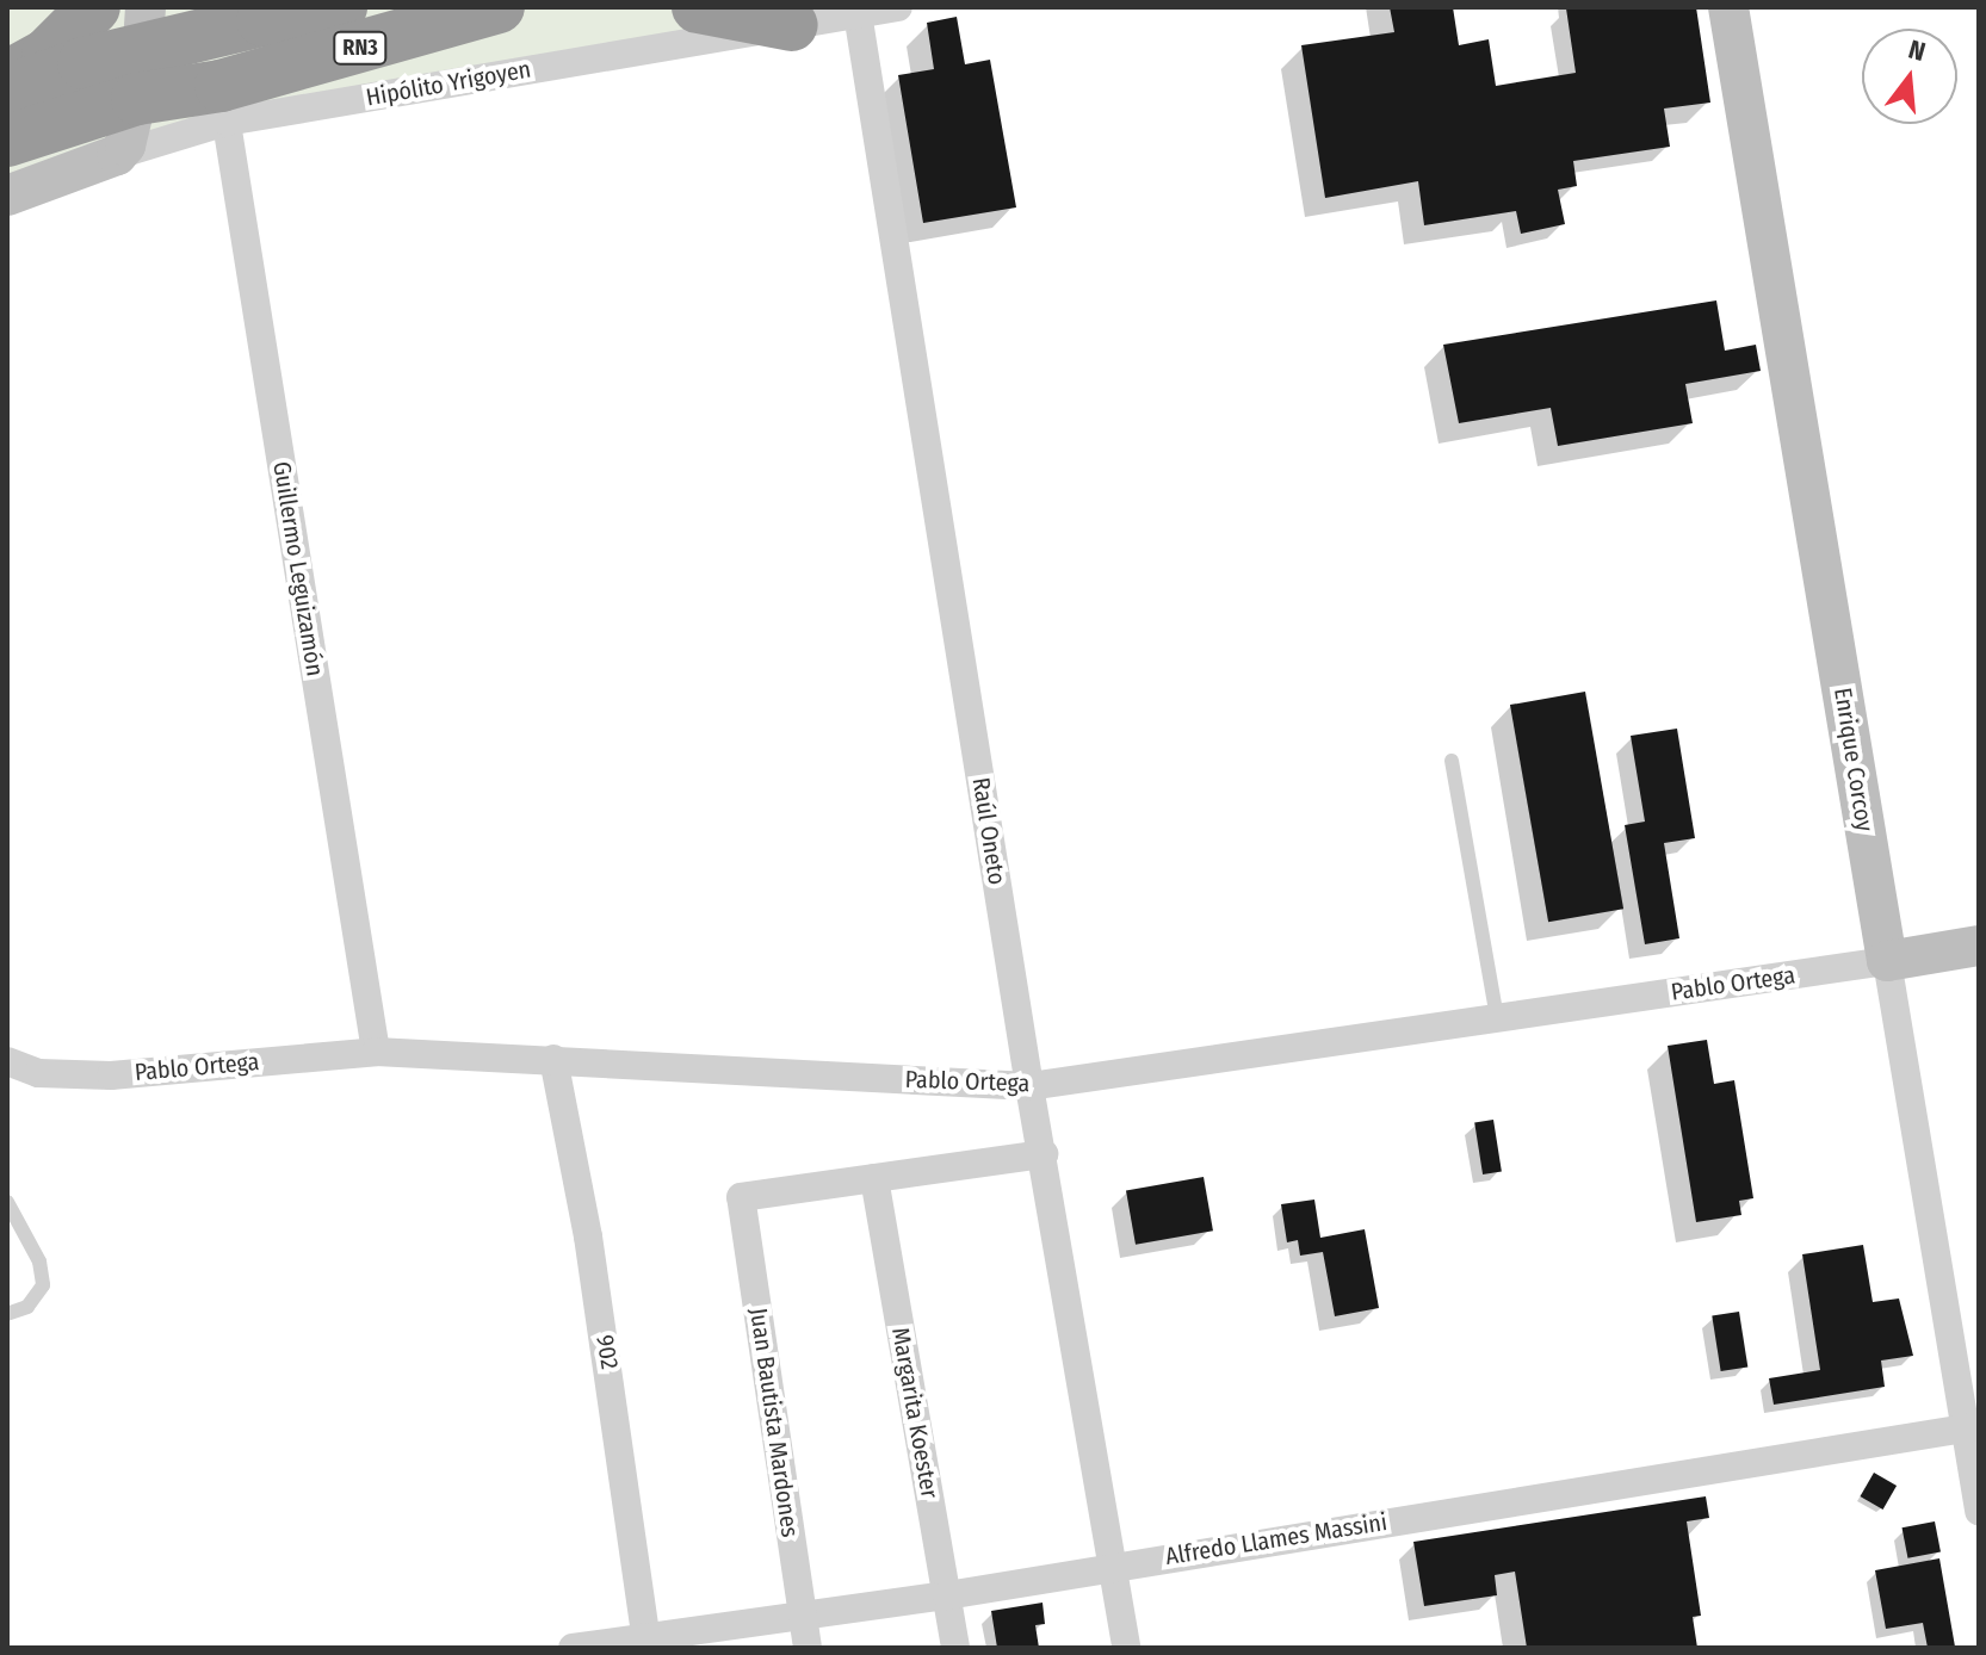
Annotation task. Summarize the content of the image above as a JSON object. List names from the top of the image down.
{
  "streets": {
    "highway": ["RN3"],
    "street": [
      "Hipólito Yrigoyen",
      "Guillermo Leguizamón",
      "Enrique Corcoy",
      "Raúl Oneto",
      "Pablo Ortega",
      "902",
      "Margarita Koester",
      "Juan Bautista Mardones",
      "Alfredo Llames Massini"
    ]
  },
  "crossings": [
    ["RN3", "Hipólito Yrigoyen"],
    ["RN3", "Guillermo Leguizamón"],
    ["Hipólito Yrigoyen", "Guillermo Leguizamón"],
    ["Hipólito Yrigoyen", "Raúl Oneto"],
    ["Guillermo Leguizamón", "Pablo Ortega"],
    ["Enrique Corcoy", "Pablo Ortega"],
    ["Enrique Corcoy", "Alfredo Llames Massini"],
    ["Raúl Oneto", "Pablo Ortega"],
    ["Raúl Oneto", "Alfredo Llames Massini"],
    ["Pablo Ortega", "902"],
    ["902", "Alfredo Llames Massini"],
    ["Margarita Koester", "Juan Bautista Mardones"],
    ["Margarita Koester", "Alfredo Llames Massini"],
    ["Juan Bautista Mardones", "Alfredo Llames Massini"]
  ],
  "north": "top"
}
